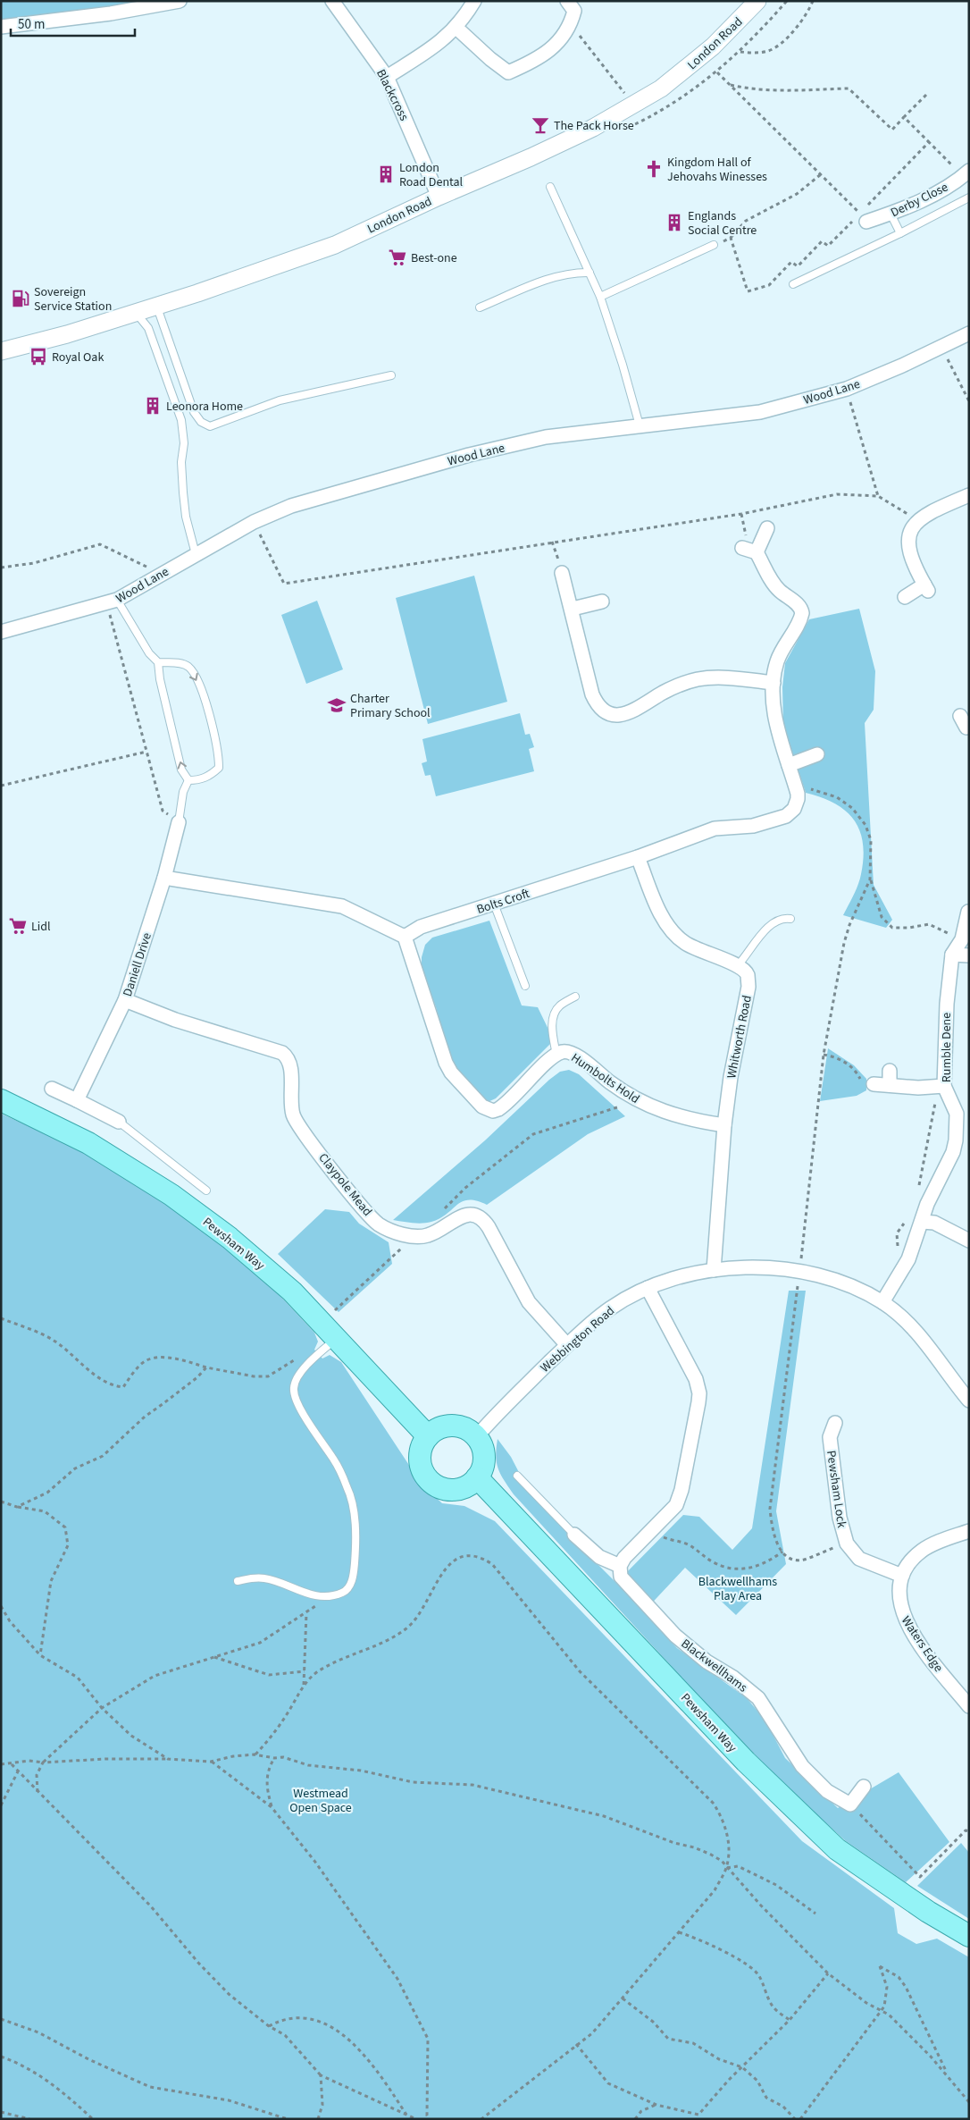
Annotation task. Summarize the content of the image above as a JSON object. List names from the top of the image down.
{
  "streets": {
    "main road": ["Pewsham Way"],
    "street": [
      "London Road",
      "Blackcross",
      "Derby Close",
      "Wood Lane",
      "Bolts Croft",
      "Daniell Drive",
      "Whitworth Road",
      "Rumble Dene",
      "Humbolts Hold",
      "Claypole Mead",
      "Webbington Road",
      "Pewsham Lock",
      "Waters Edge",
      "Blackwellhams"
    ]
  },
  "crossings": [
    ["London Road", "Blackcross"],
    ["Bolts Croft", "Humbolts Hold"],
    ["Daniell Drive", "Claypole Mead"],
    ["Whitworth Road", "Humbolts Hold"],
    ["Whitworth Road", "Webbington Road"],
    ["Rumble Dene", "Webbington Road"],
    ["Claypole Mead", "Webbington Road"],
    ["Pewsham Way", "Webbington Road"],
    ["Pewsham Lock", "Waters Edge"]
  ],
  "parks": ["Blackwellhams Play Area", "Westmead Open Space"],
  "places": {
    "bar": ["The Pack Horse"],
    "church": ["Kingdom Hall of Jehovahs Winesses"],
    "building": ["London Road Dental", "Englands Social Centre", "Leonora Home"],
    "supermarket": ["Best-one", "Lidl"],
    "fuel station": ["Sovereign Service Station"],
    "bus stop": ["Royal Oak"],
    "school or university": ["Charter Primary School"]
  },
  "scale_bar": "50 m"
}
